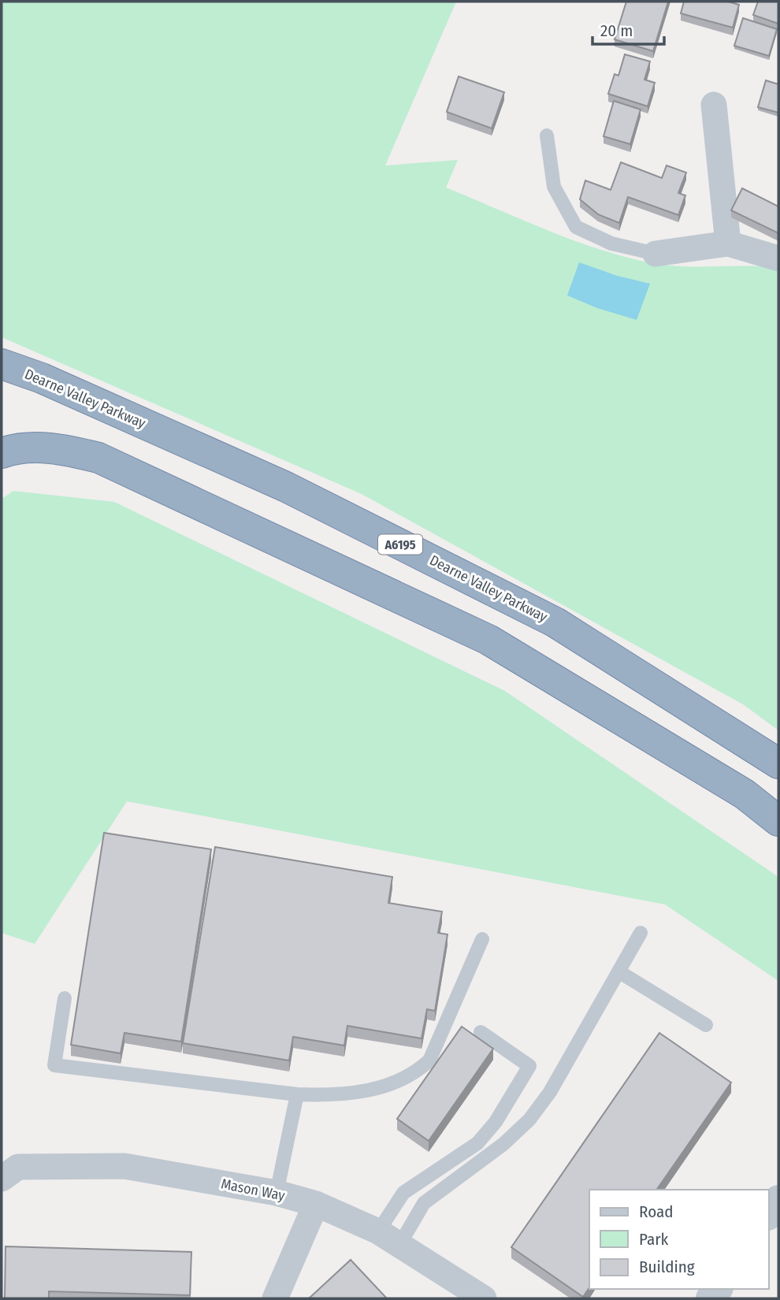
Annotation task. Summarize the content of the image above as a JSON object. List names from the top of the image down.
{
  "streets": {
    "highway": ["Dearne Valley Parkway", "A6195"],
    "street": ["Mason Way"]
  },
  "legend": ["Road", "Park", "Building"],
  "scale_bar": "20 m"
}
